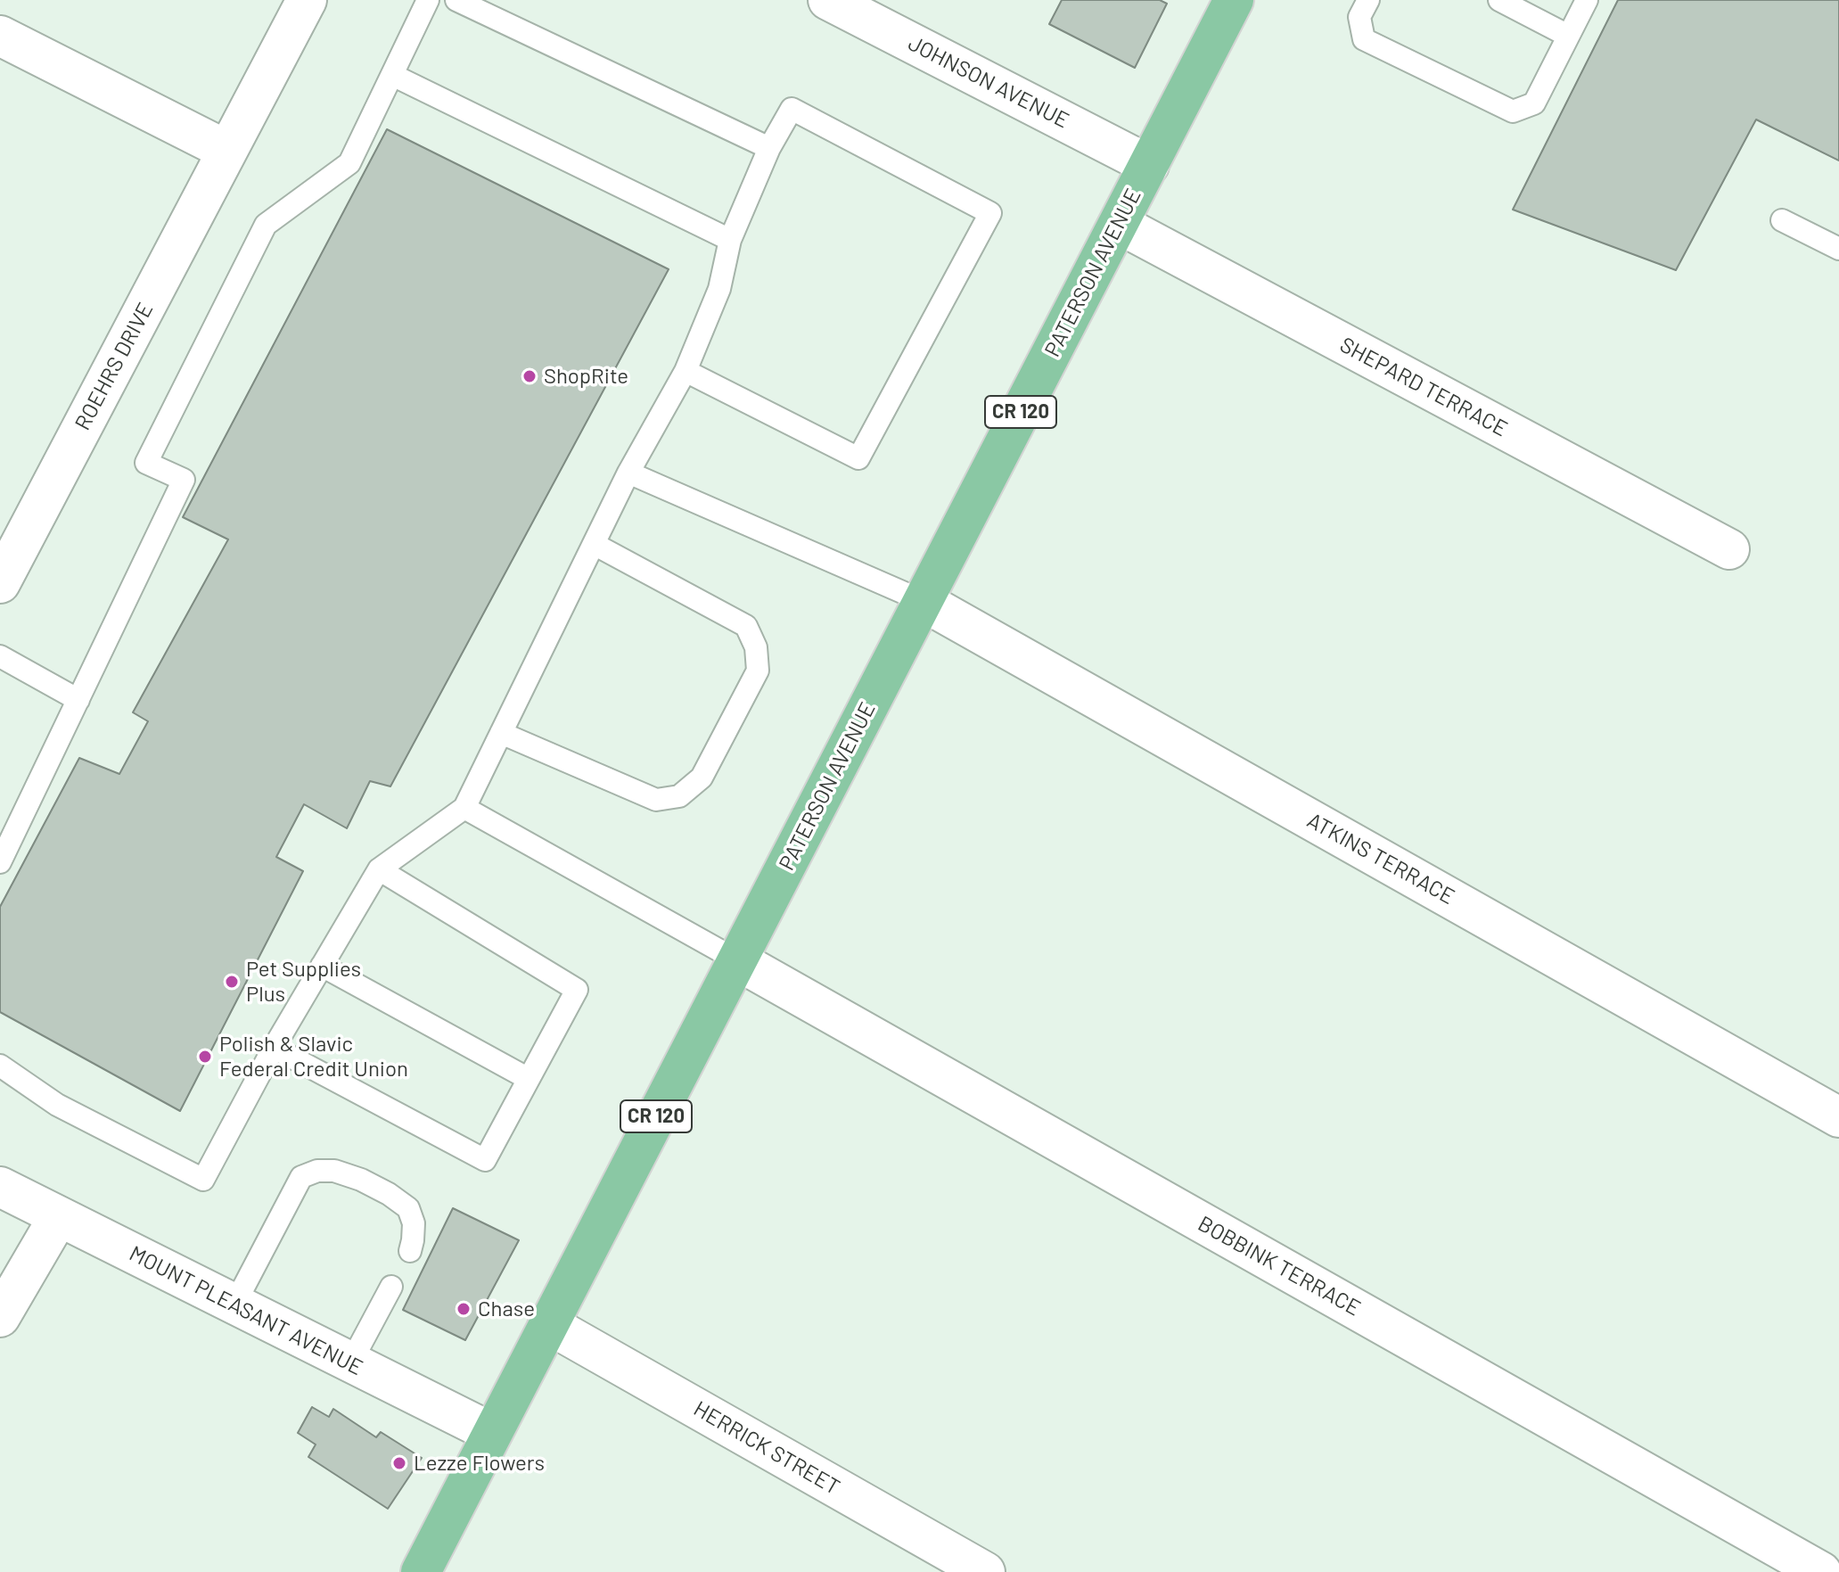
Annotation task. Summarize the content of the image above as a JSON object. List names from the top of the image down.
{
  "streets": {
    "main road": ["PATERSON AVENUE", "CR 120"],
    "street": [
      "JOHNSON AVENUE",
      "ROEHRS DRIVE",
      "SHEPARD TERRACE",
      "ATKINS TERRACE",
      "BOBBINK TERRACE",
      "MOUNT PLEASANT AVENUE",
      "HERRICK STREET"
    ]
  },
  "crossings": [
    ["JOHNSON AVENUE", "PATERSON AVENUE"],
    ["PATERSON AVENUE", "SHEPARD TERRACE"],
    ["PATERSON AVENUE", "ATKINS TERRACE"],
    ["PATERSON AVENUE", "BOBBINK TERRACE"],
    ["PATERSON AVENUE", "MOUNT PLEASANT AVENUE"],
    ["PATERSON AVENUE", "HERRICK STREET"]
  ],
  "places": [
    "ShopRite",
    "Pet Supplies Plus",
    "Polish & Slavic Federal Credit Union",
    "Chase",
    "Lezze Flowers"
  ]
}
